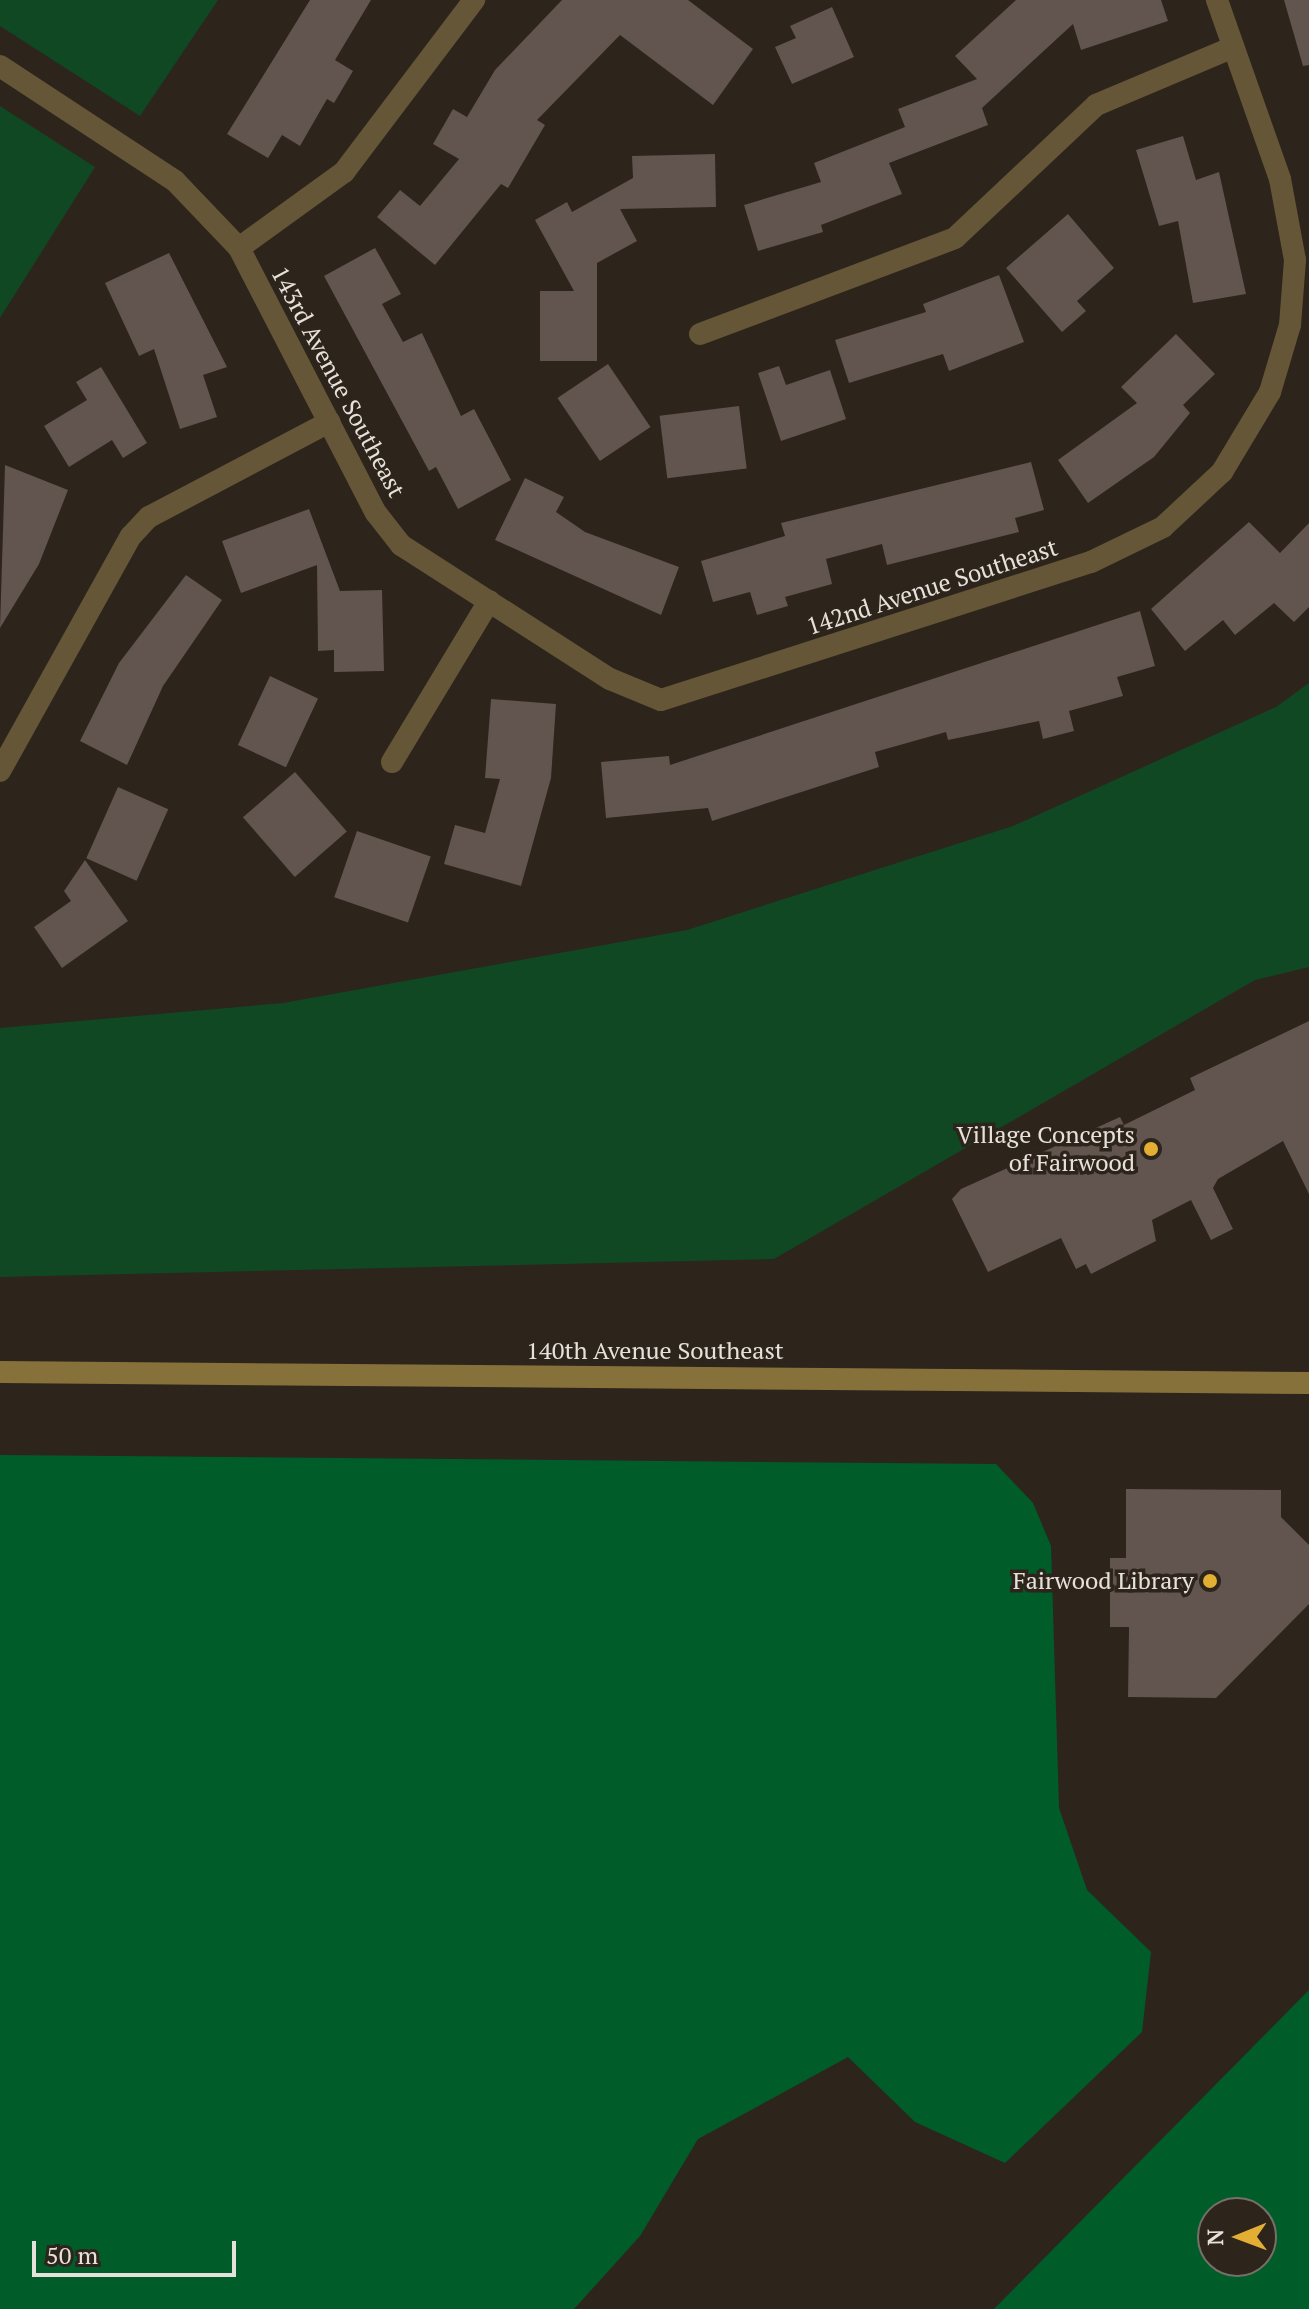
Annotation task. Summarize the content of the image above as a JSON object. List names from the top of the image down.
{
  "streets": {
    "main road": ["140th Avenue Southeast"],
    "street": ["143rd Avenue Southeast", "142nd Avenue Southeast"]
  },
  "crossings": [
    ["143rd Avenue Southeast", "142nd Avenue Southeast"]
  ],
  "places": ["Village Concepts of Fairwood", "Fairwood Library"],
  "scale_bar": "50 m",
  "north": "left"
}
